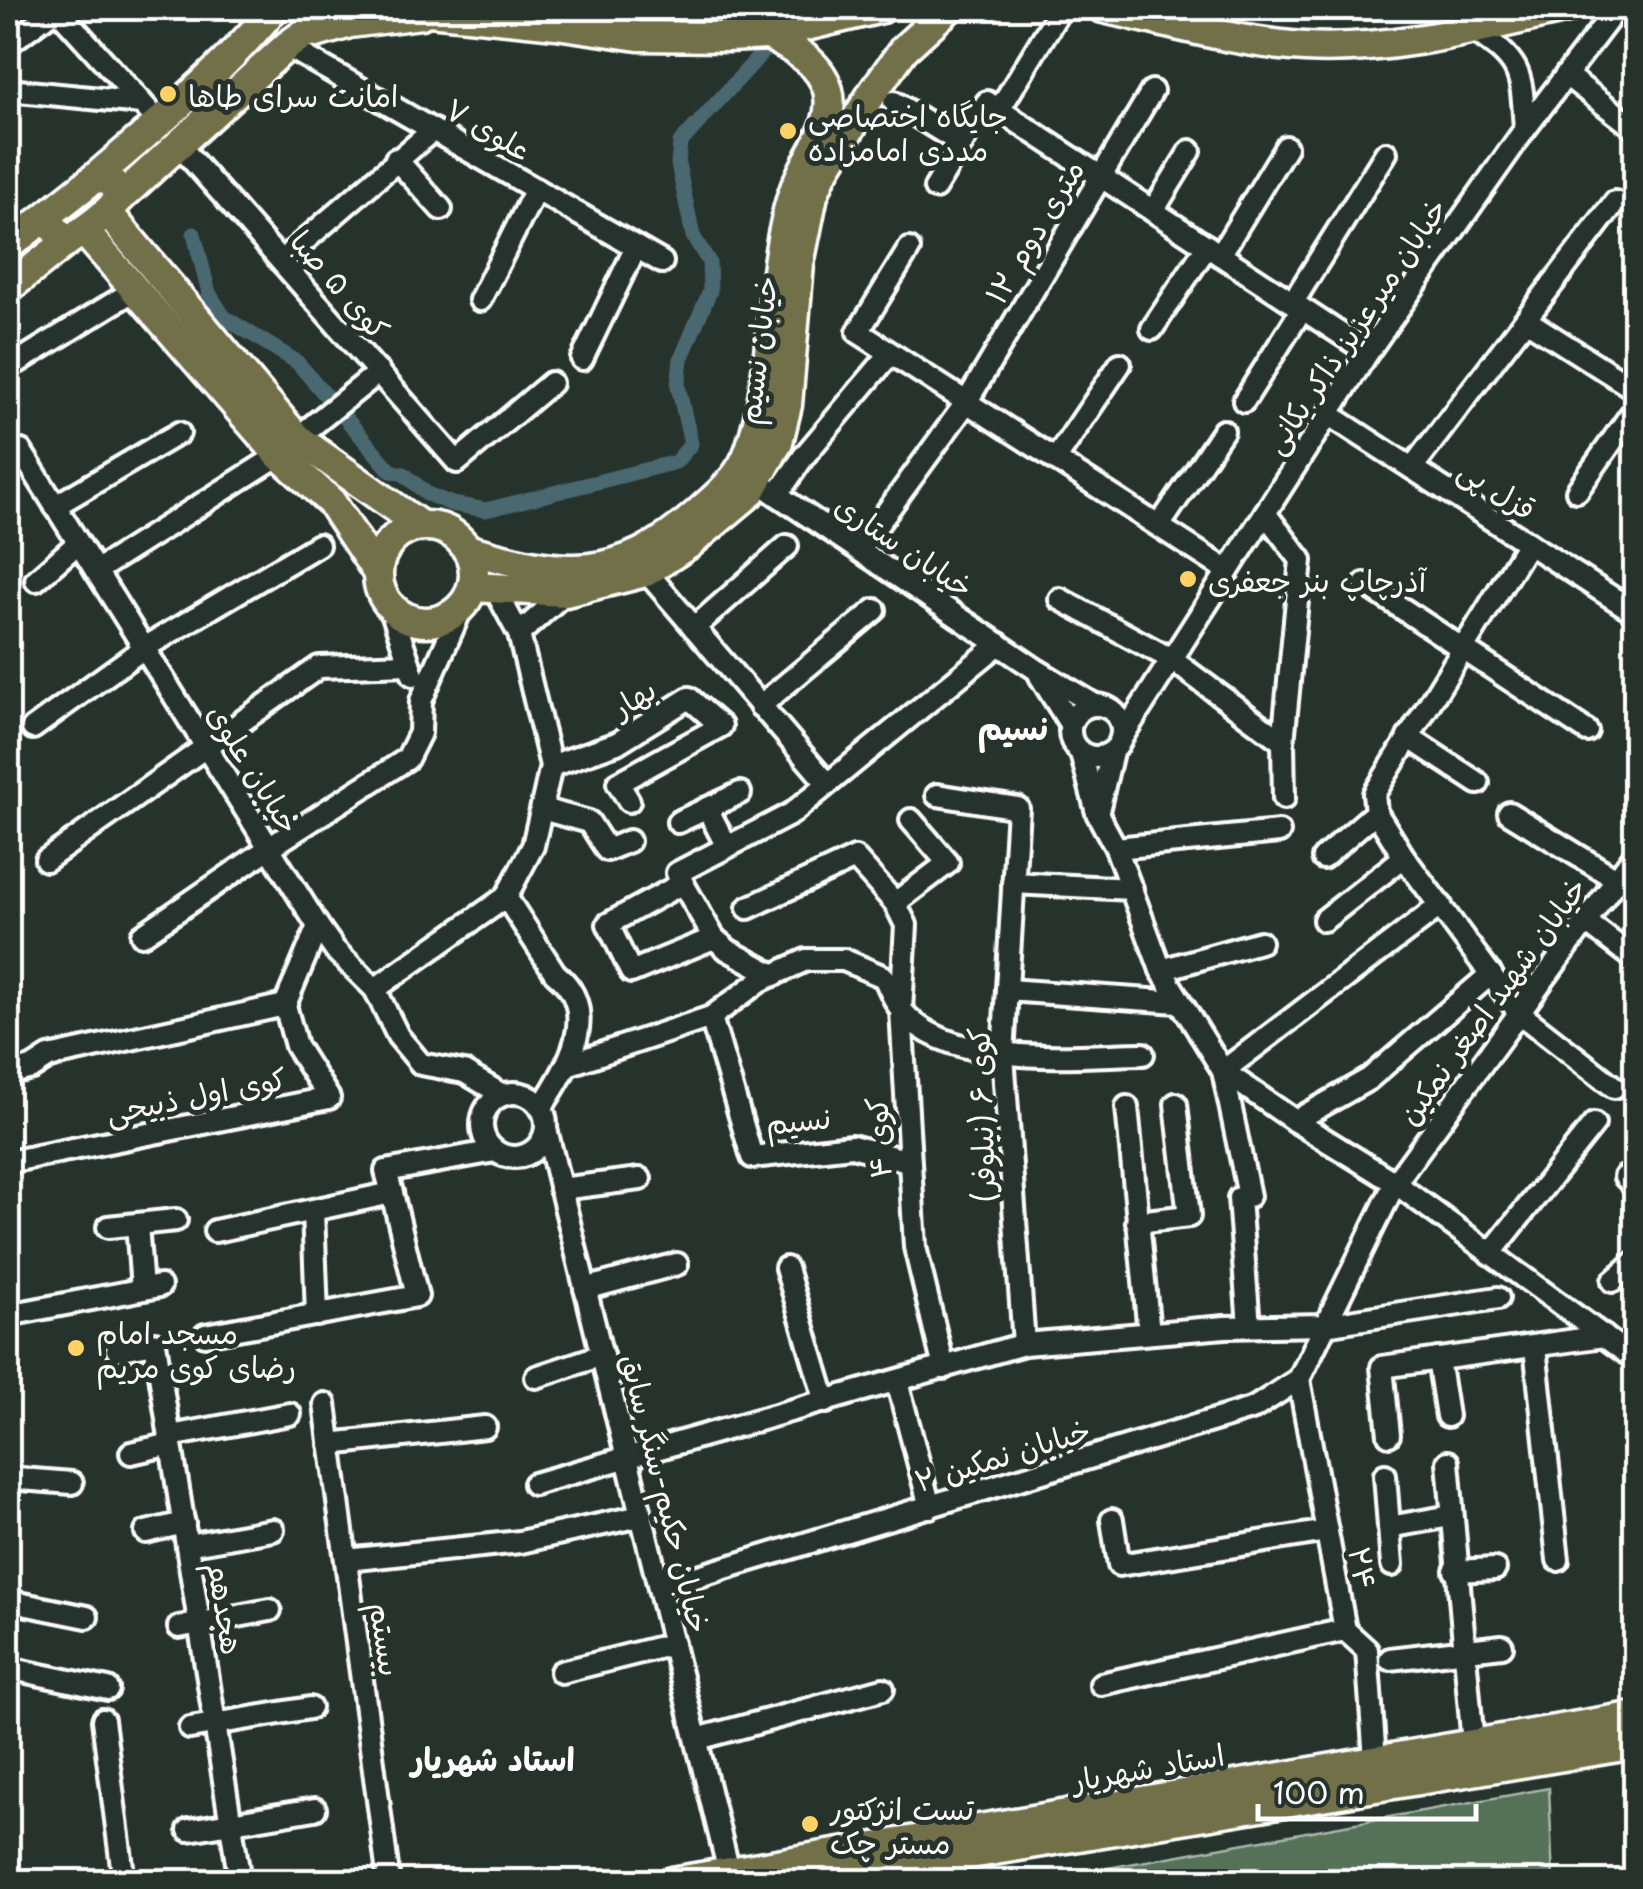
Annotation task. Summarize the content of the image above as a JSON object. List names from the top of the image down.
{
  "streets": {
    "main road": ["خیابان نسیم", "استاد شهریار"],
    "street": [
      "علوی ۷",
      "۱۲ متری دوم",
      "کوی ۵ صبا",
      "خیابان میرعزیز ذاکر یکانی",
      "قزل پی",
      "خیابان ستاری",
      "بهار",
      "خیابان علوی",
      "خیابان شهید اصغر نمکین",
      "کوی اول ذبیحی",
      "کوی ۶ (نیلوفر)",
      "نسیم",
      "کوی ۴",
      "خیابان نمکین ۲",
      "خیابان حکیم-سنگر سابق",
      "۲۴",
      "هجدهم",
      "بیستم"
    ]
  },
  "crossings": [
    ["۱۲ متری دوم", "خیابان ستاری"],
    ["خیابان میرعزیز ذاکر یکانی", "قزل پی"],
    ["خیابان میرعزیز ذاکر یکانی", "خیابان ستاری"],
    ["خیابان نسیم", "خیابان ستاری"],
    ["خیابان علوی", "خیابان حکیم-سنگر سابق"],
    ["نسیم", "کوی ۴"],
    ["خیابان نمکین ۲", "خیابان حکیم-سنگر سابق"],
    ["خیابان نمکین ۲", "۲۴"],
    ["خیابان حکیم-سنگر سابق", "استاد شهریار"],
    ["۲۴", "استاد شهریار"]
  ],
  "districts": ["نسیم", "استاد شهریار"],
  "places": [
    "امانت سرای طاها",
    "جایگاه اختصاصی مددی امامزاده",
    "آذرچاپ بنر جعفری",
    "مسجد امام رضای کوی مریم",
    "تست انژکتور مستر چک"
  ],
  "scale_bar": "100 m"
}
